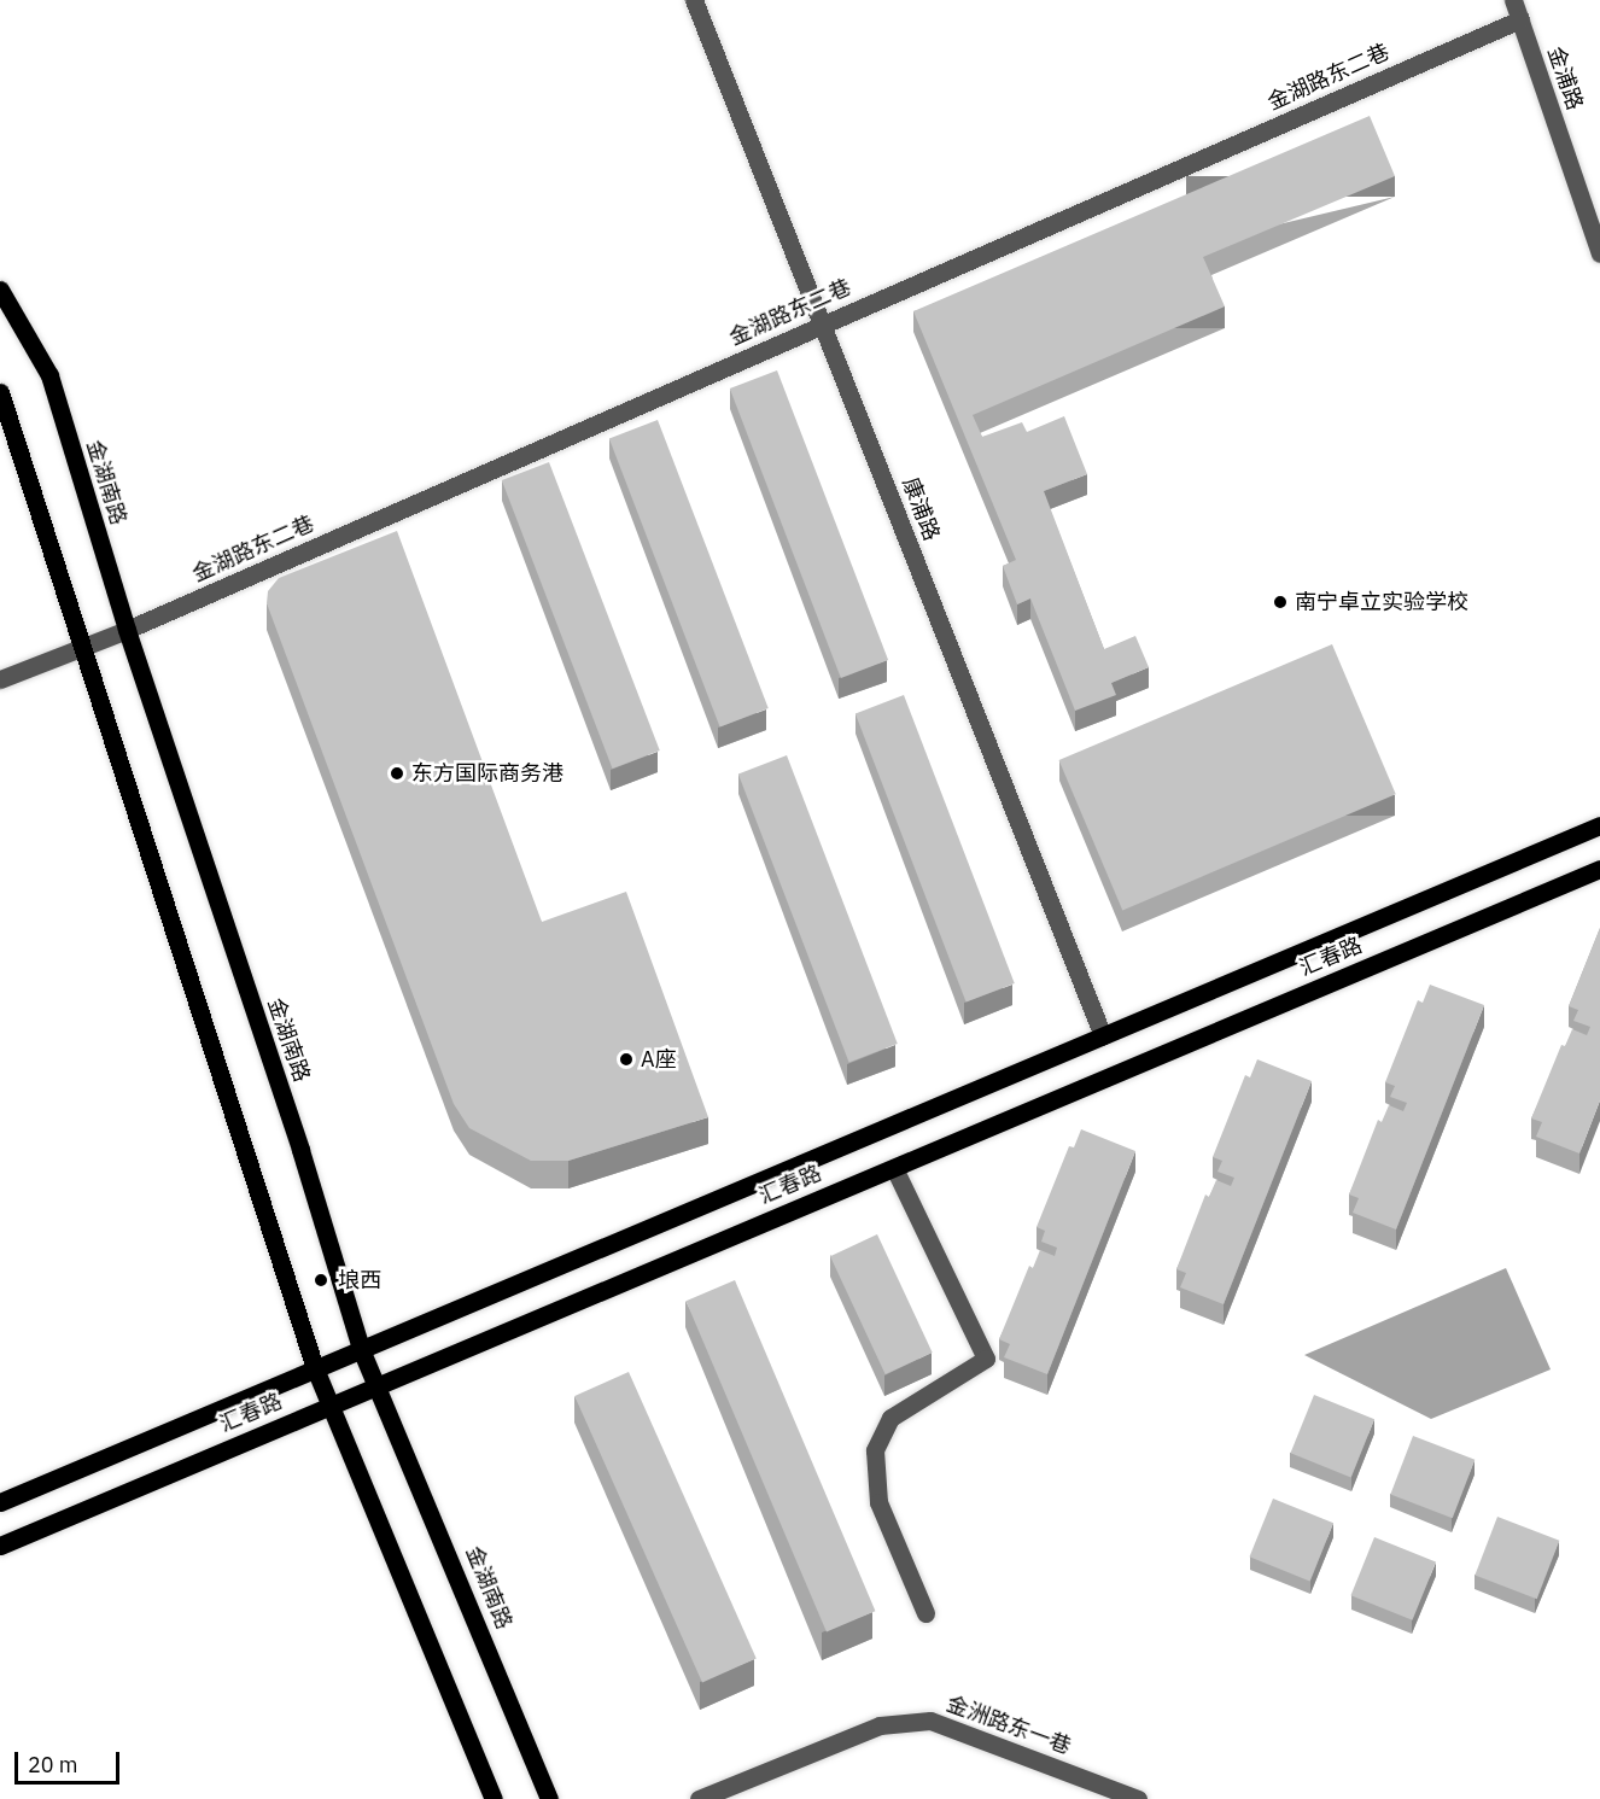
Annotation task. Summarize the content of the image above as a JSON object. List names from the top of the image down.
{
  "streets": {
    "main road": ["金湖南路", "汇春路"],
    "street": [
      "金湖路东二巷",
      "金浦路",
      "康浦路",
      "金洲路东一巷"
    ]
  },
  "crossings": [
    ["金湖路东二巷", "金浦路"],
    ["金湖路东二巷", "金湖南路"],
    ["金湖路东二巷", "康浦路"],
    ["金湖南路", "汇春路"],
    ["康浦路", "汇春路"]
  ],
  "places": [
    "南宁卓立实验学校",
    "东方国际商务港",
    "A座",
    "埌西"
  ],
  "scale_bar": "20 m"
}
